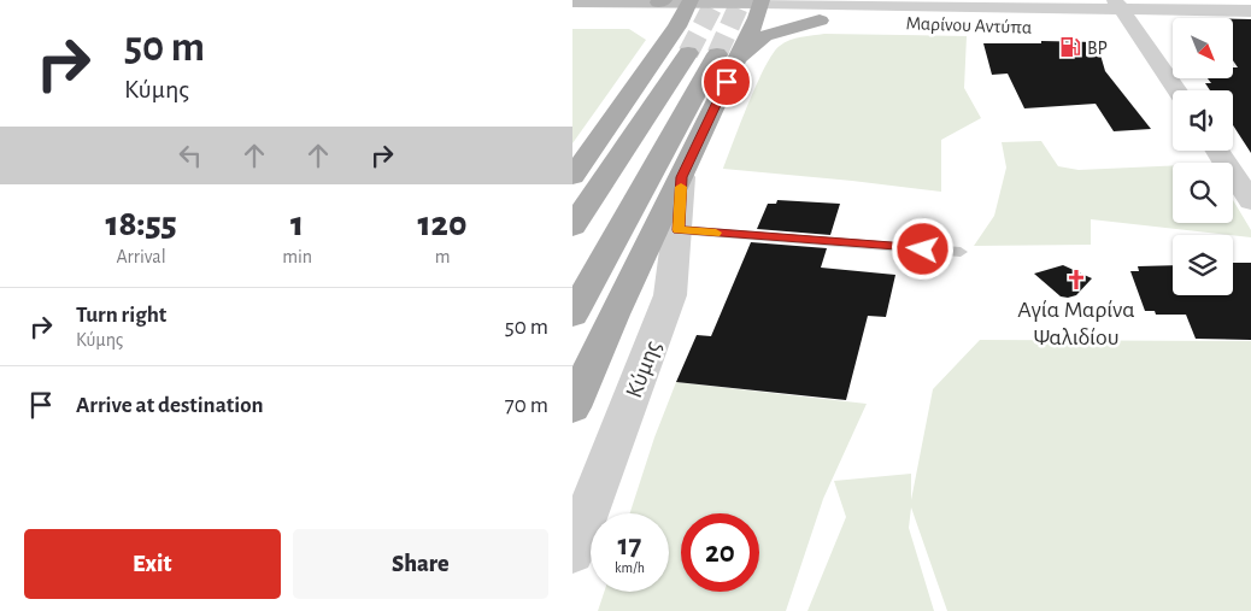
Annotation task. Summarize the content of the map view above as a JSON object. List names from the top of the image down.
{
  "streets": {
    "main road": ["Κύμης"],
    "street": ["Μαρίνου Αντύπα"]
  },
  "crossings": [
    ["Μαρίνου Αντύπα", "Κύμης"]
  ],
  "places": {
    "fuel station": ["BP"],
    "church": ["Αγία Μαρίνα Ψαλιδίου"]
  },
  "north": "bottom right",
  "page": {
    "turn": ["50 m", "Κύμης"],
    "eta": [
      "18:55",
      "Arrival",
      "1",
      "min",
      "120",
      "m"
    ],
    "list": [
      {
        "name": "Turn right",
        "note": "Κύμης",
        "value": "50 m"
      },
      {
        "name": "Arrive at destination",
        "value": "70 m"
      }
    ],
    "speed": "17 km/h",
    "limit": "20",
    "buttons": ["Exit", "Share"]
  }
}
